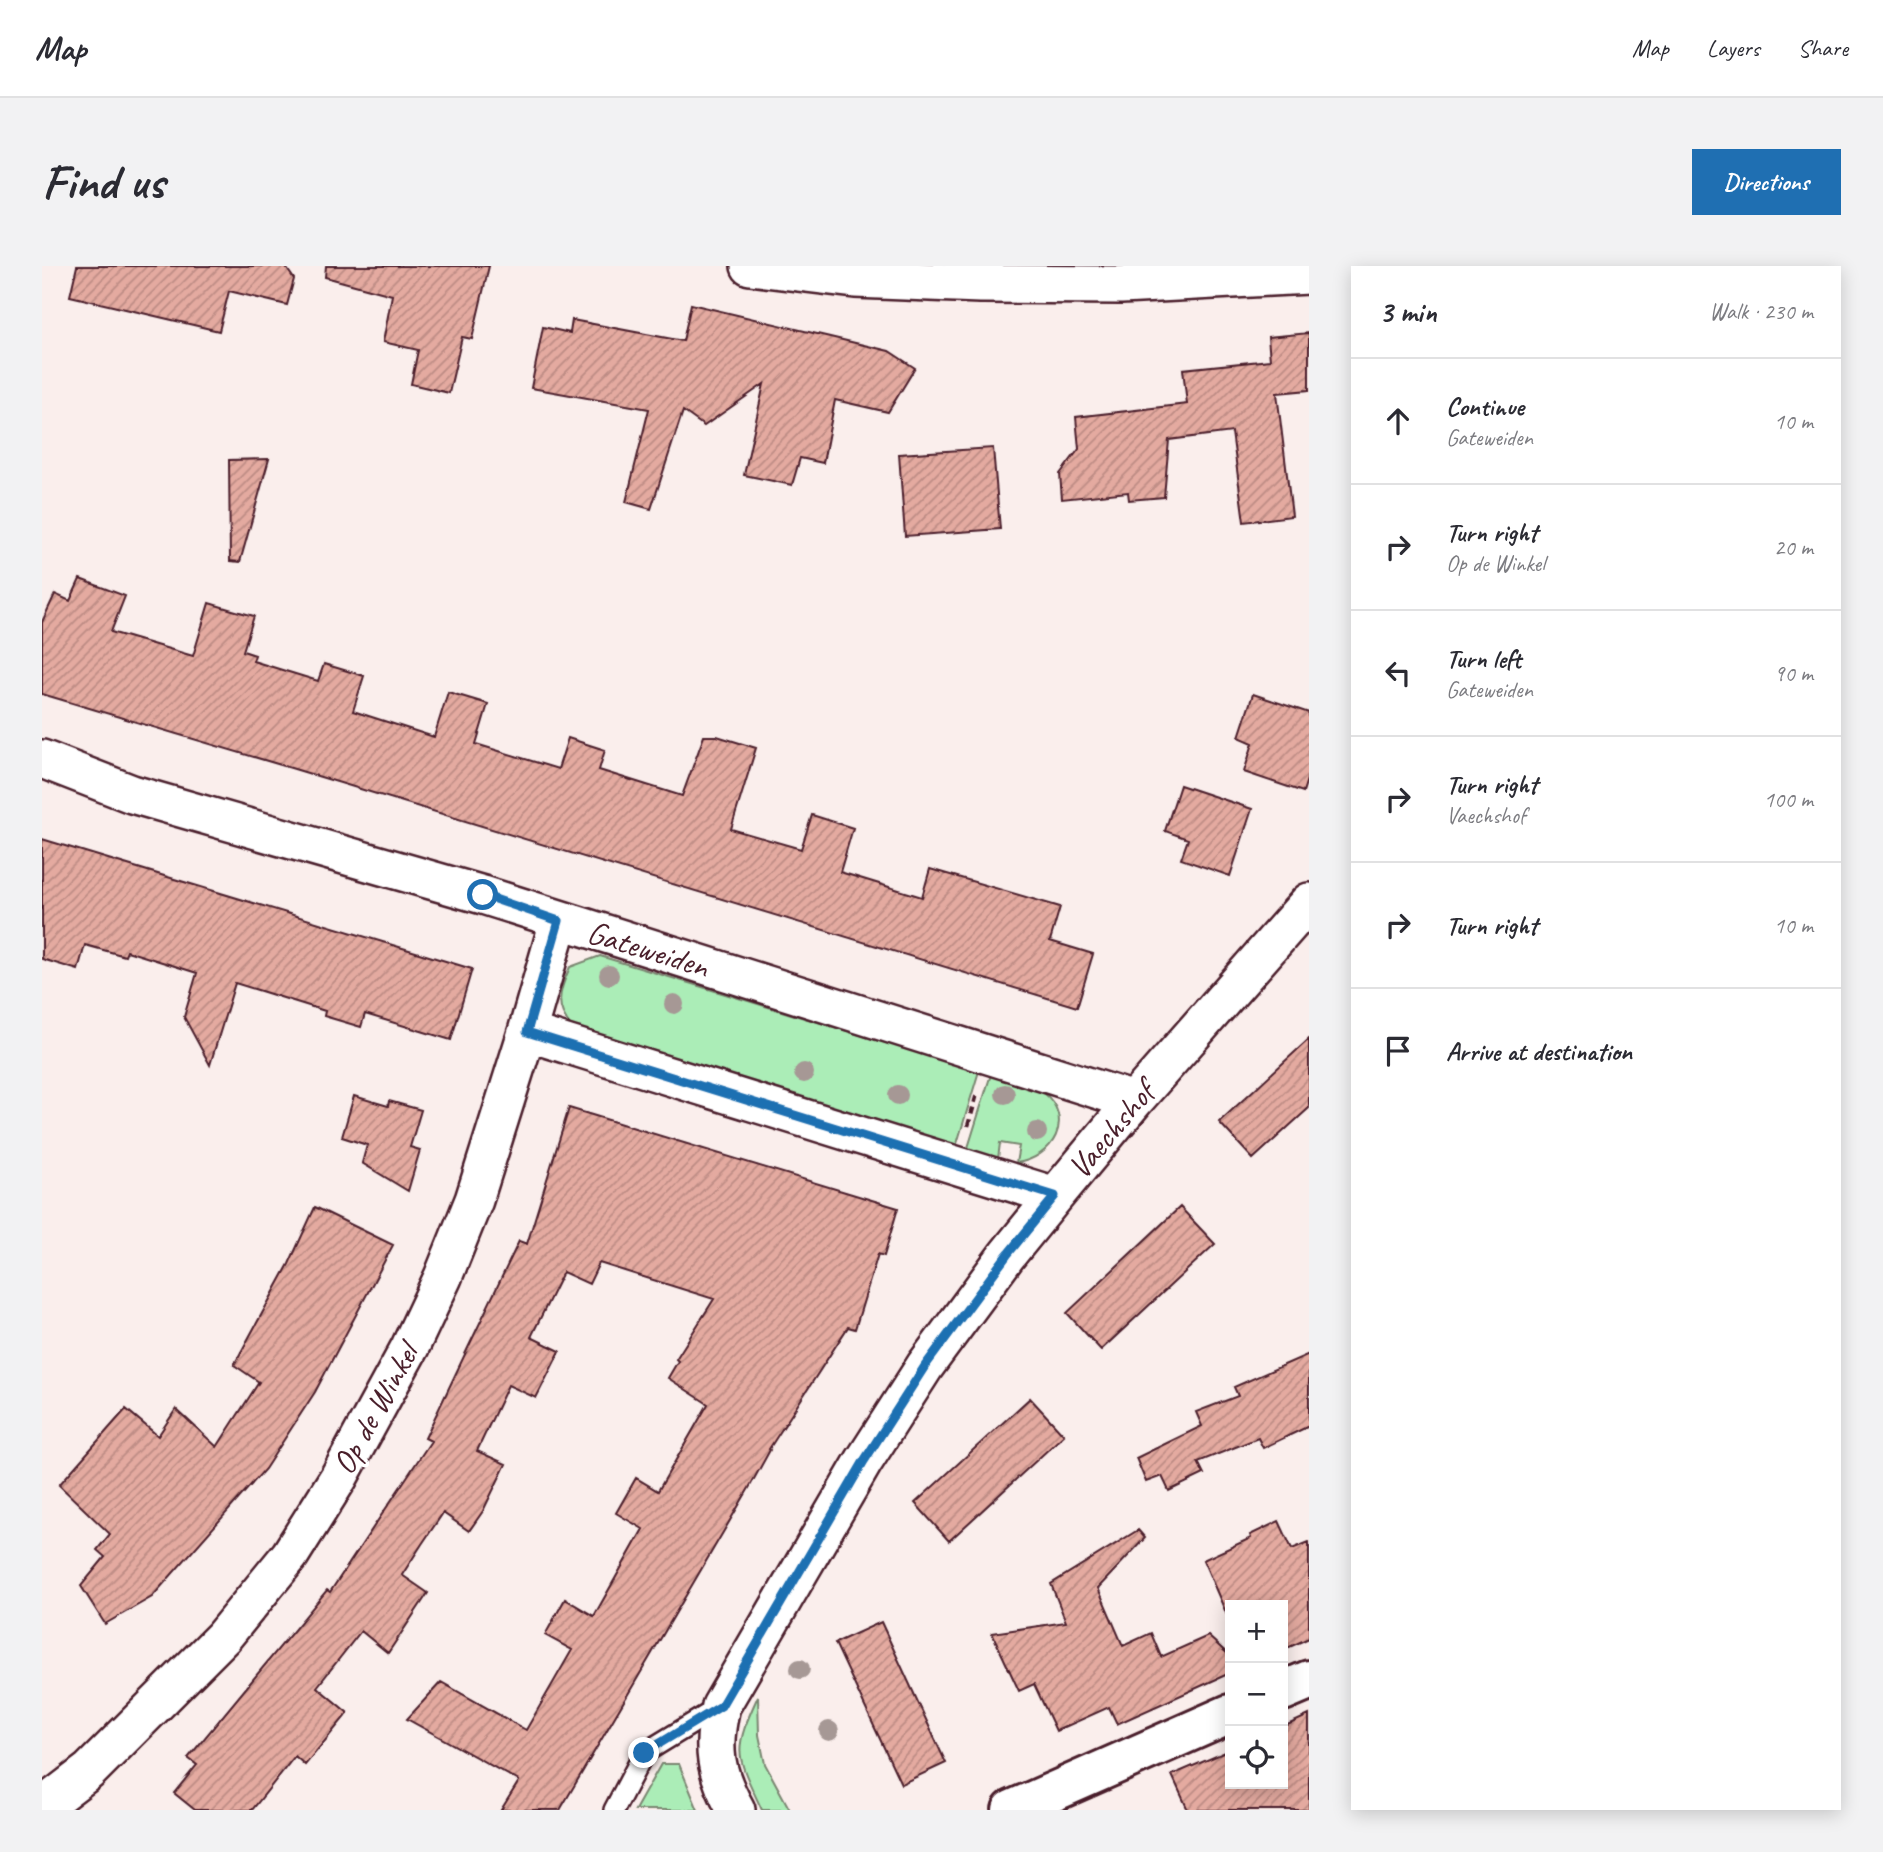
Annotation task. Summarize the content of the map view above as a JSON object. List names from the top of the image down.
{
  "streets": {
    "street": ["Gateweiden", "Vaechshof", "Op de Winkel"]
  },
  "crossings": [
    ["Gateweiden", "Vaechshof"],
    ["Gateweiden", "Op de Winkel"]
  ],
  "page": {
    "header": "Map",
    "nav": ["Map", "Layers", "Share"],
    "buttons": "Directions",
    "title": "Find us",
    "heading": ["3 min", "Walk · 230 m"],
    "list": [
      ["Continue", "Gateweiden", "10 m"],
      ["Turn right", "Op de Winkel", "20 m"],
      ["Turn left", "Gateweiden", "90 m"],
      ["Turn right", "Vaechshof", "100 m"],
      ["Turn right", "10 m"],
      "Arrive at destination"
    ],
    "map_buttons": ["+", "−"]
  }
}
